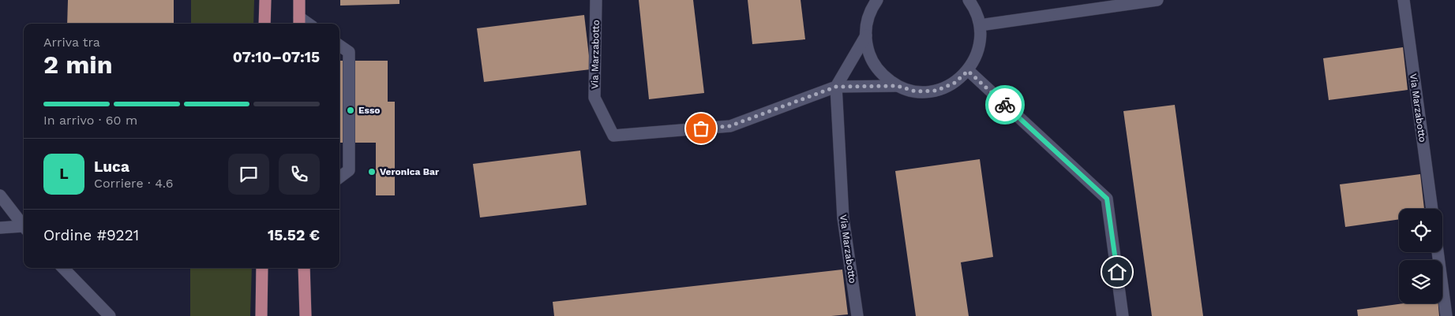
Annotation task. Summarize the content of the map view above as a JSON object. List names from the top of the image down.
{
  "streets": {
    "street": ["Via Marzabotto"]
  },
  "places": ["Esso", "Veronica Bar"],
  "page": {
    "heading": ["2 min", "Arriva tra", "07:10–07:15"],
    "panel": [
      "Luca",
      "Corriere · 4.6",
      "Ordine #9221",
      "15.52 €"
    ],
    "bar": "In arrivo · 60 m",
    "round": "L"
  }
}
